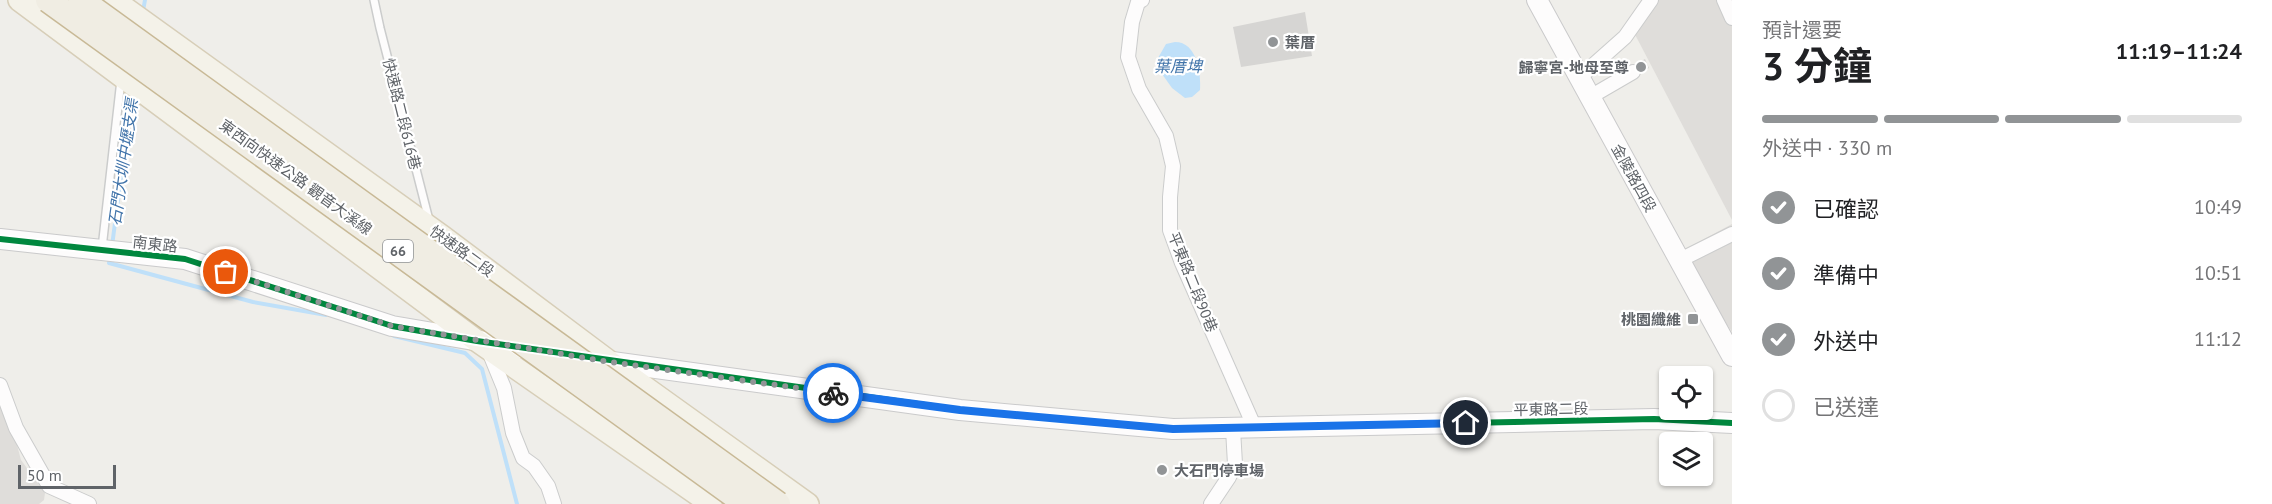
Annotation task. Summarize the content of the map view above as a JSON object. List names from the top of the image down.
{
  "streets": {
    "highway": ["東西向快速公路 觀音大溪線", "66"],
    "main road": ["快速路二段"],
    "street": [
      "金陵路四段",
      "南東路",
      "平東路二段90巷",
      "平東路二段"
    ],
    "lane": ["快速路二段616巷"]
  },
  "crossings": [
    ["快速路二段616巷", "快速路二段"],
    ["南東路", "66"],
    ["南東路", "平東路二段"],
    ["66", "平東路二段"],
    ["快速路二段", "平東路二段"],
    ["平東路二段90巷", "平東路二段"]
  ],
  "water": ["葉厝埤", "石門大圳中壢支渠"],
  "places": {
    "other": ["葉厝", "歸寧宮-地母至尊", "大石門停車場"],
    "transit": ["桃園纖維"]
  },
  "scale_bar": "50 m",
  "page": {
    "heading": ["3 分鐘", "預計還要", "11:19–11:24"],
    "bar": "外送中 · 330 m",
    "list": [
      ["已確認", "10:49"],
      ["準備中", "10:51"],
      ["外送中", "11:12"],
      "已送達"
    ],
    "scale": "50 m"
  }
}
